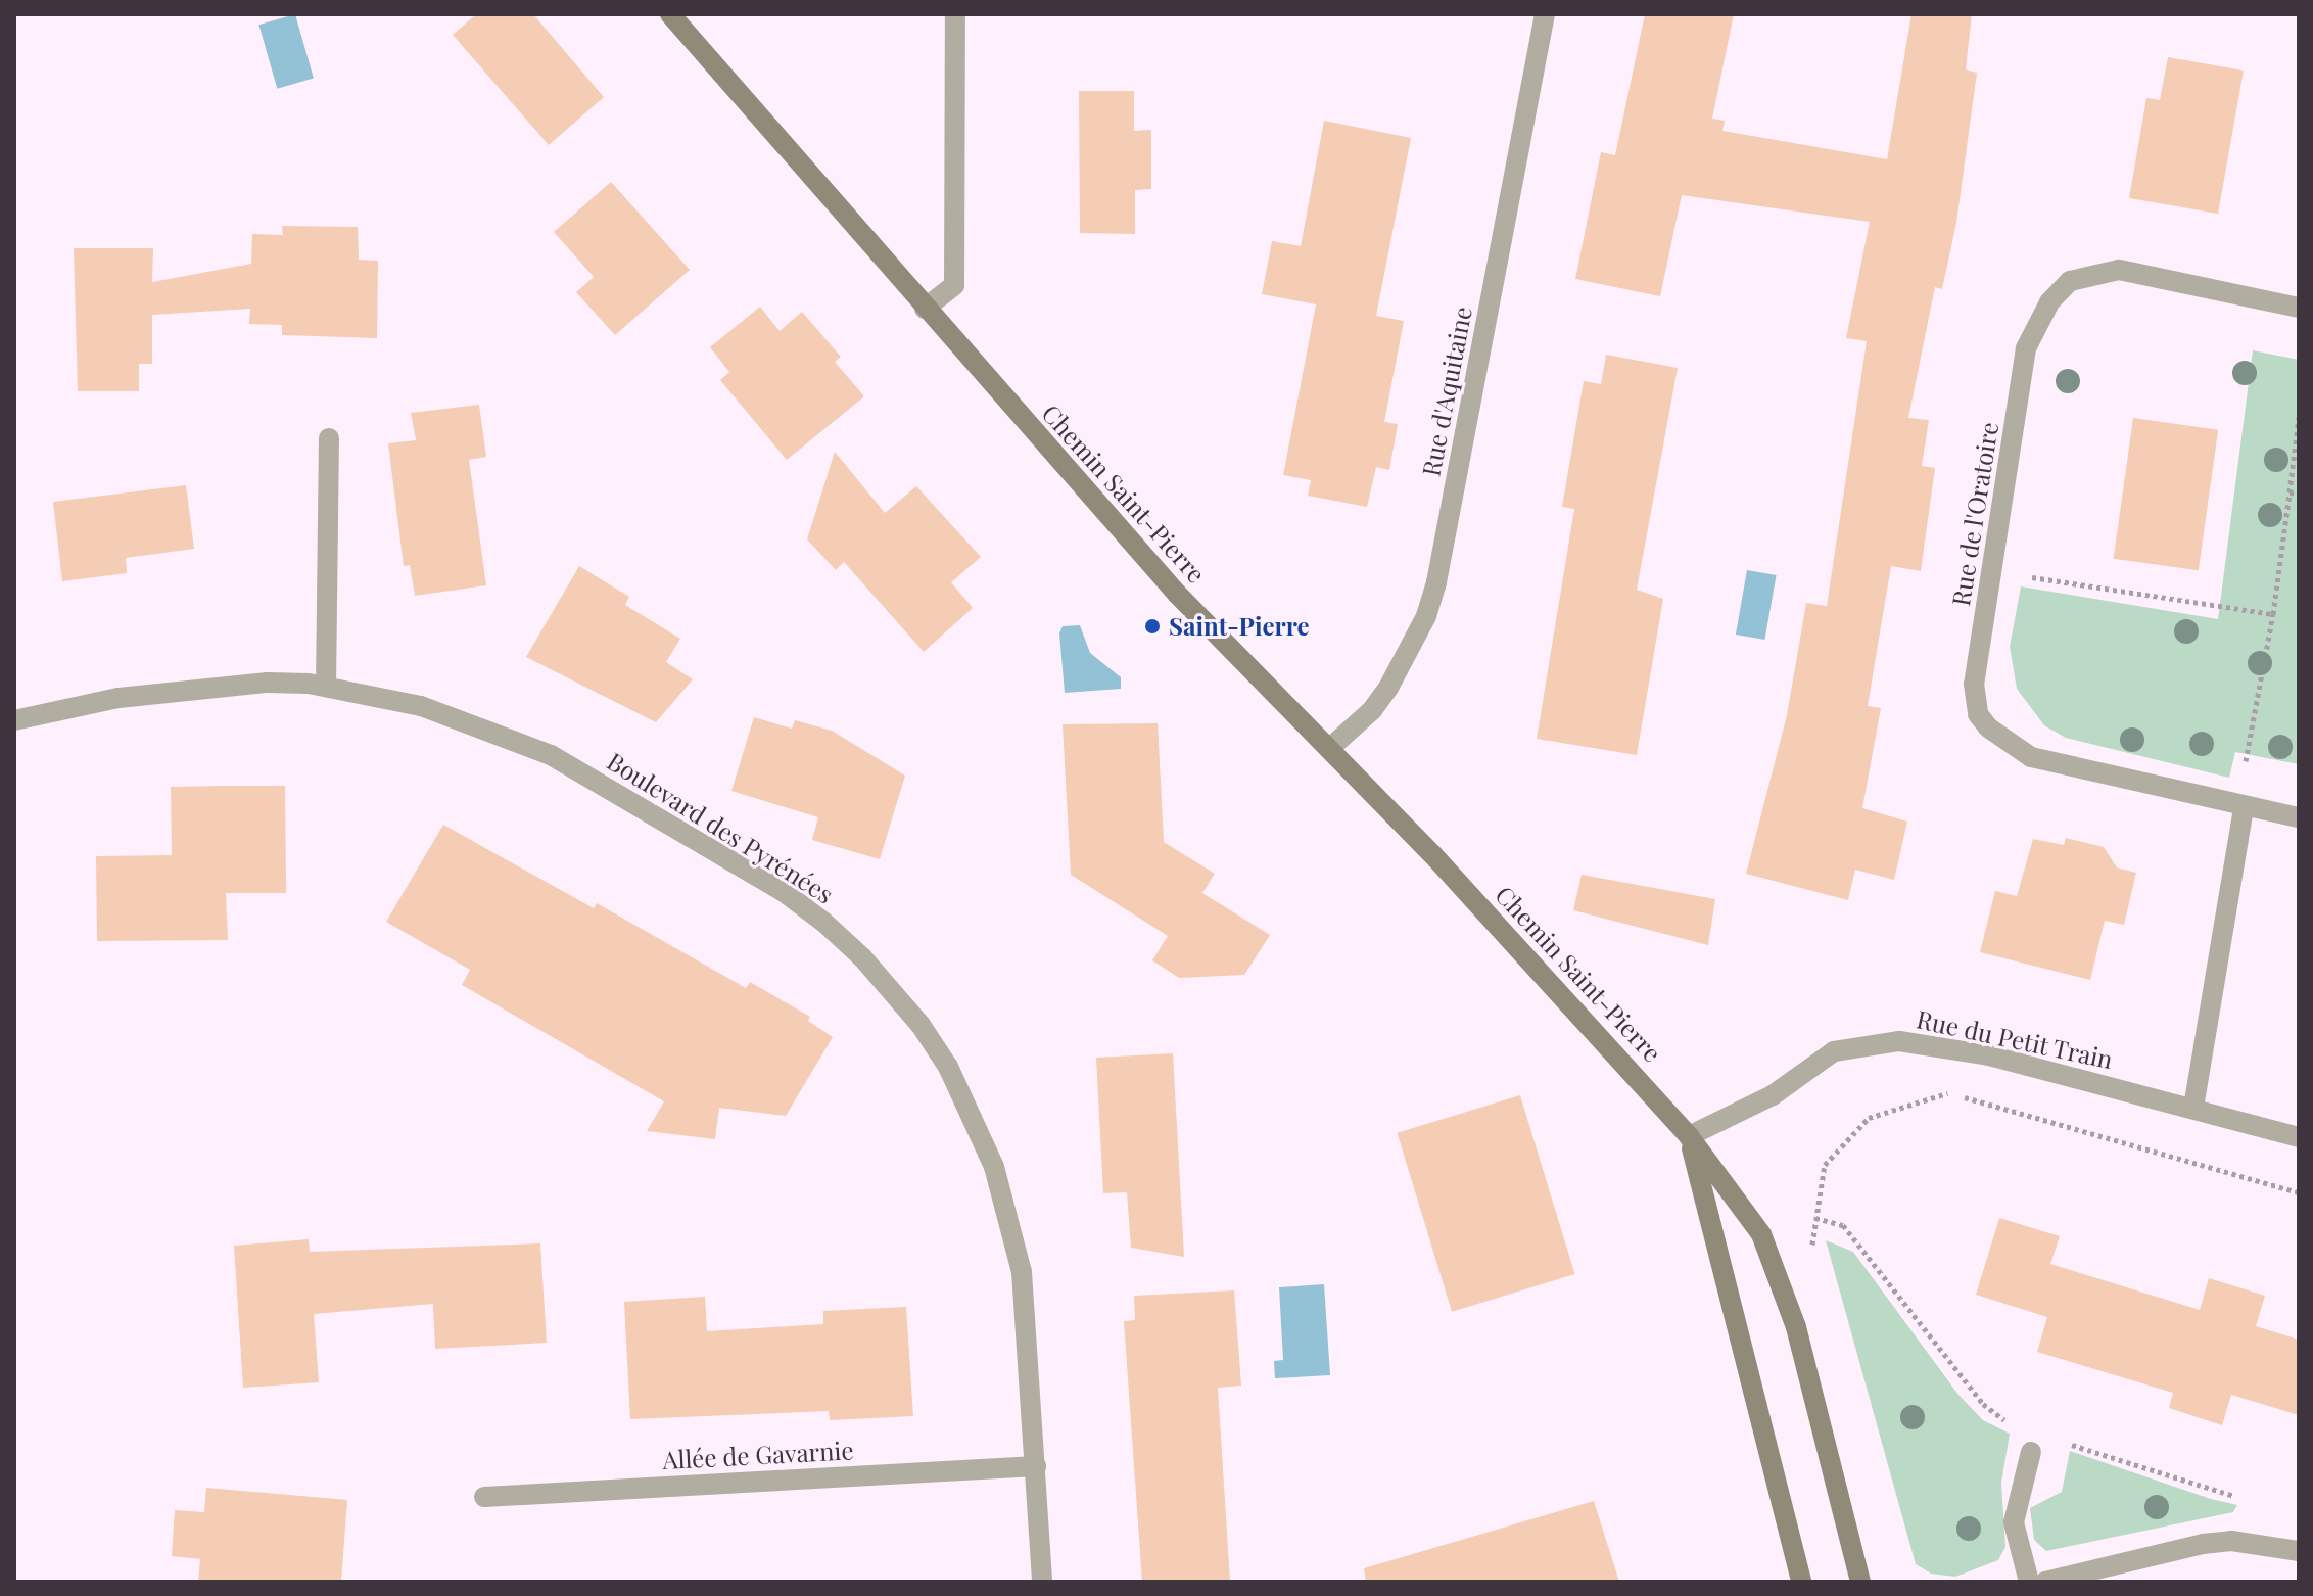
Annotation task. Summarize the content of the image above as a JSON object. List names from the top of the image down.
{
  "streets": {
    "main road": ["Chemin Saint-Pierre"],
    "street": [
      "Rue d'Aquitaine",
      "Rue de l'Oratoire",
      "Boulevard des Pyrénées",
      "Rue du Petit Train",
      "Allée de Gavarnie"
    ]
  },
  "crossings": [
    ["Rue d'Aquitaine", "Chemin Saint-Pierre"],
    ["Chemin Saint-Pierre", "Rue du Petit Train"],
    ["Boulevard des Pyrénées", "Allée de Gavarnie"]
  ],
  "places": ["Saint-Pierre"]
}
